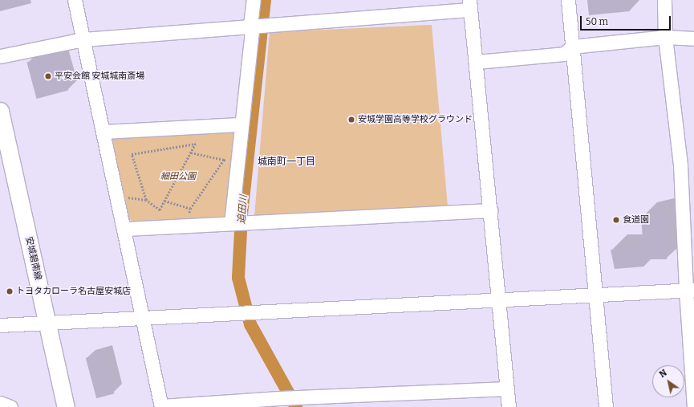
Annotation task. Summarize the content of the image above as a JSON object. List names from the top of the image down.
{
  "streets": {
    "main road": ["安城碧南線"]
  },
  "districts": ["城南町一丁目"],
  "water": ["追田川"],
  "parks": ["細田公園"],
  "places": [
    "平安会館 安城城南斎場",
    "安城学園高等学校グラウンド",
    "食道園",
    "トヨタカローラ名古屋安城店"
  ],
  "scale_bar": "50 m",
  "north": "top left"
}
